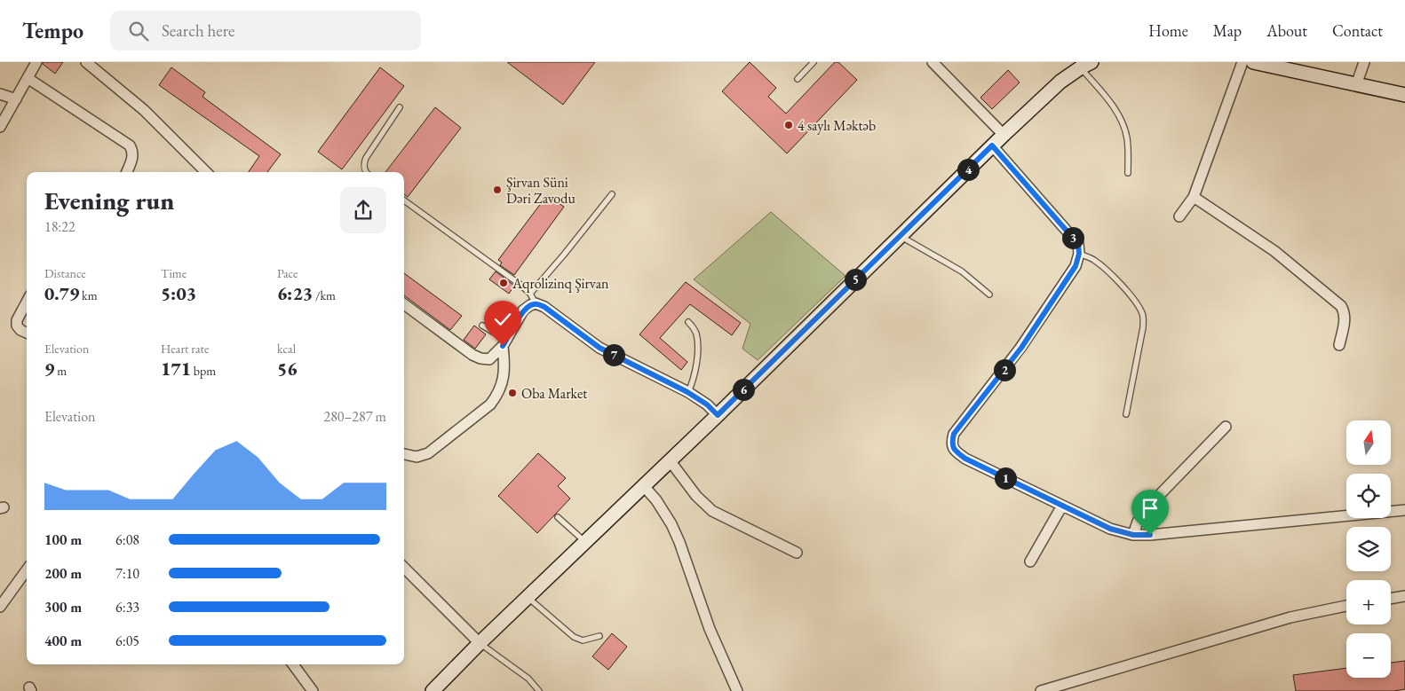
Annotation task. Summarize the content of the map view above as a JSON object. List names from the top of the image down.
{
  "places": [
    "4 saylı Məktəb",
    "Şirvan Süni Dəri Zavodu",
    "Aqrolizinq Şirvan",
    "Oba Market"
  ],
  "north": "top",
  "page": {
    "header": "Tempo",
    "search": "Search here",
    "nav": [
      "Home",
      "Map",
      "About",
      "Contact"
    ],
    "pins": [
      "4",
      "3",
      "5",
      "7",
      "2",
      "6",
      "1"
    ],
    "heading": ["Evening run", "18:22"],
    "stats": [
      ["Distance", "0.79 km"],
      ["Time", "5:03"],
      ["Pace", "6:23 /km"],
      ["Elevation", "9 m"],
      ["Heart rate", "171 bpm"],
      ["kcal", "56"]
    ],
    "chart": ["Elevation", "280–287 m"],
    "map_buttons": ["+", "−"],
    "list": [
      {
        "name": "100 m",
        "note": "6:08"
      },
      {
        "name": "200 m",
        "note": "7:10"
      },
      {
        "name": "300 m",
        "note": "6:33"
      },
      {
        "name": "400 m",
        "note": "6:05"
      }
    ]
  }
}
